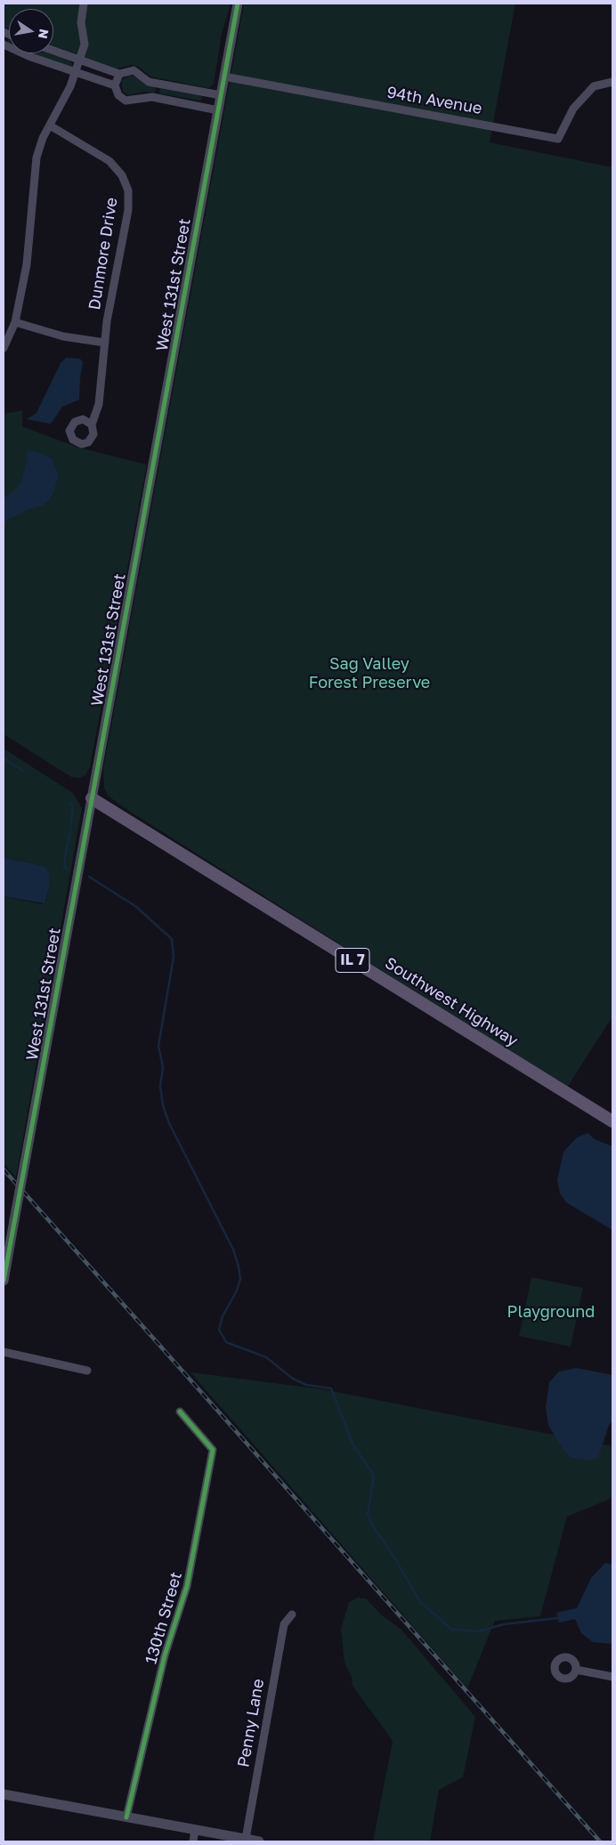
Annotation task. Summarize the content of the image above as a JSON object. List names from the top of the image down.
{
  "streets": {
    "main road": ["IL 7", "Southwest Highway"],
    "street": [
      "94th Avenue",
      "Dunmore Drive",
      "West 131st Street",
      "130th Street",
      "Penny Lane"
    ]
  },
  "crossings": [
    ["94th Avenue", "West 131st Street"],
    ["West 131st Street", "Southwest Highway"]
  ],
  "parks": ["Sag Valley Forest Preserve", "Playground"],
  "north": "right"
}
